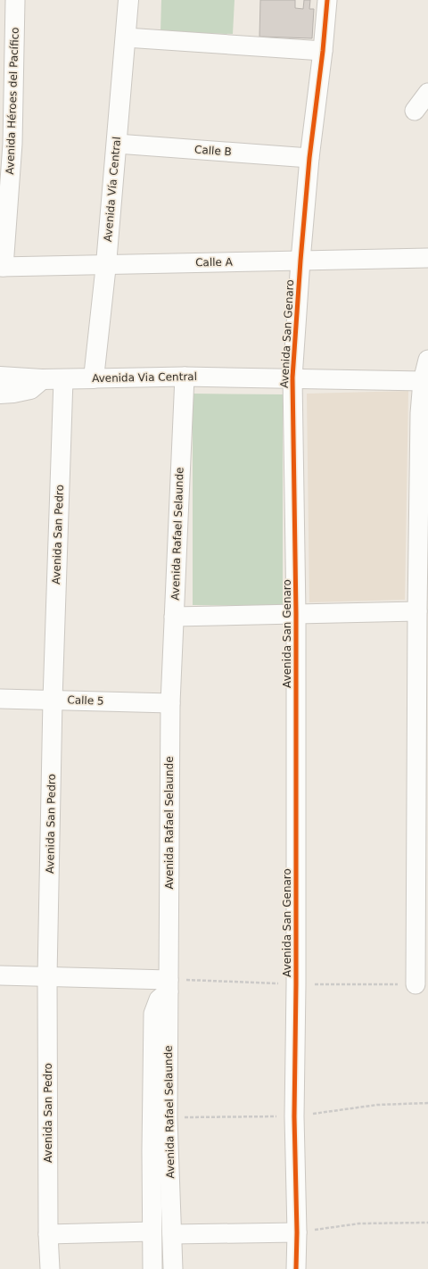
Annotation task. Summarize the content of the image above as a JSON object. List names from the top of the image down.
{
  "streets": {
    "street": [
      "Avenida Héroes del Pacífico",
      "Calle B",
      "Avenida Vía Central",
      "Calle A",
      "Avenida San Genaro",
      "Avenida Via Central",
      "Avenida Rafael Selaunde",
      "Avenida San Pedro",
      "Calle 5"
    ]
  },
  "crossings": [
    ["Avenida Héroes del Pacífico", "Calle A"],
    ["Calle B", "Avenida Vía Central"],
    ["Calle B", "Avenida San Genaro"],
    ["Avenida Vía Central", "Calle A"],
    ["Avenida Vía Central", "Avenida Via Central"],
    ["Calle A", "Avenida San Genaro"],
    ["Avenida San Genaro", "Avenida Via Central"],
    ["Avenida Via Central", "Avenida Rafael Selaunde"],
    ["Avenida Via Central", "Avenida San Pedro"],
    ["Avenida Rafael Selaunde", "Calle 5"],
    ["Avenida San Pedro", "Calle 5"]
  ]
}
